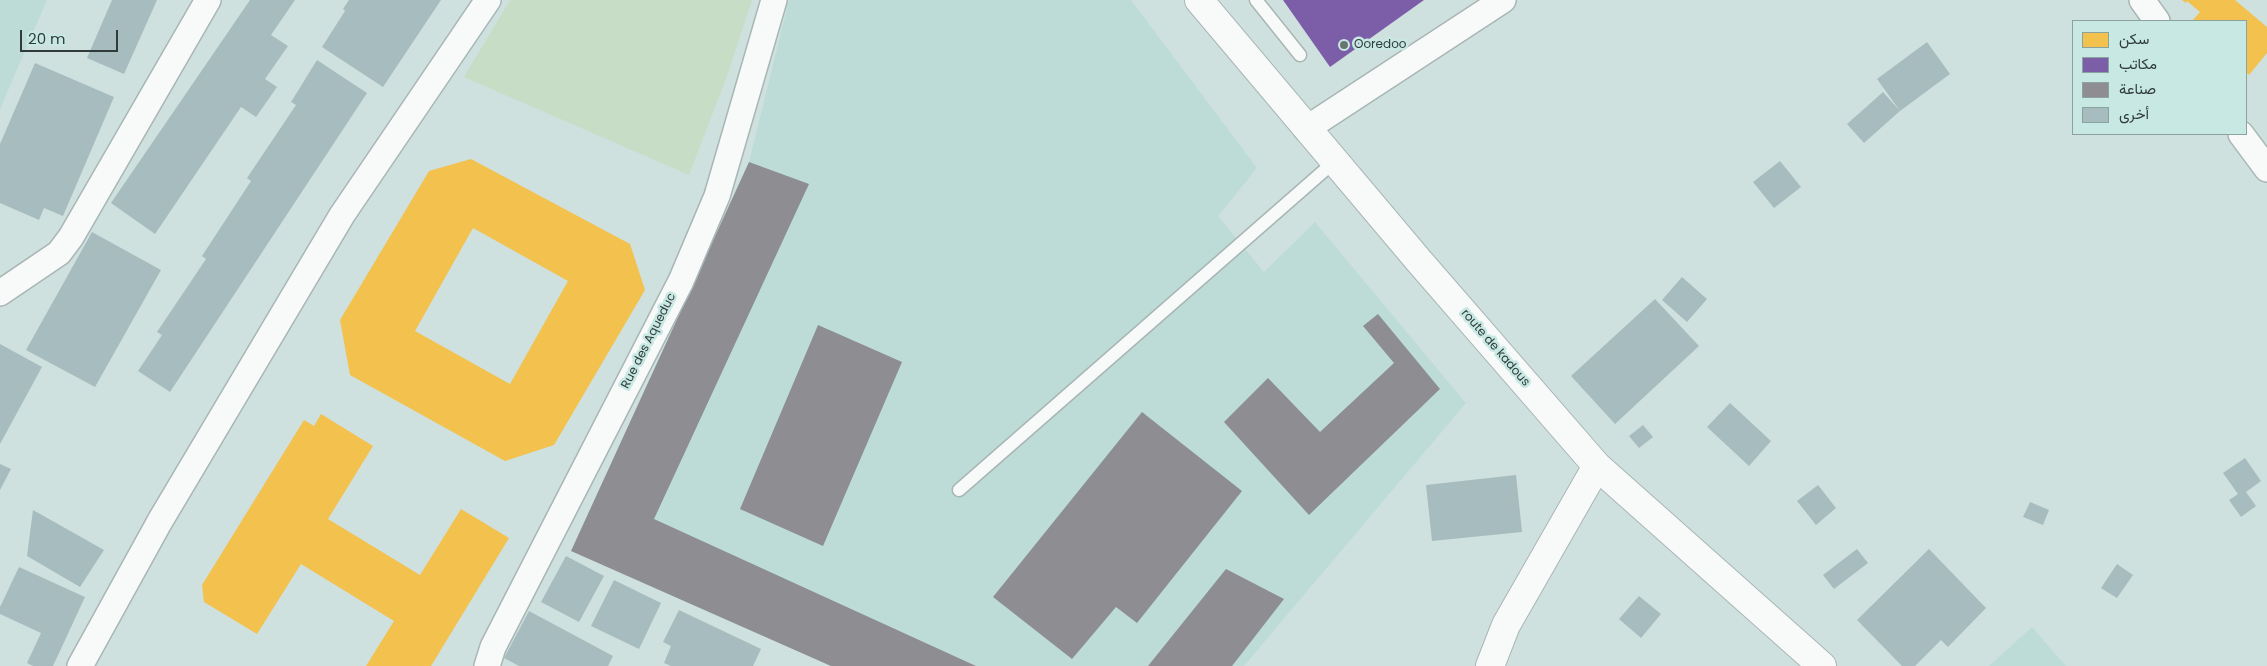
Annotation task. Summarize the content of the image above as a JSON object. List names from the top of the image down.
{
  "streets": {
    "main road": ["route de kadous"],
    "street": ["Rue des Aqueduc"]
  },
  "places": ["Ooredoo"],
  "legend": [
    "سكن",
    "مكاتب",
    "صناعة",
    "أخرى"
  ],
  "scale_bar": "20 m"
}
